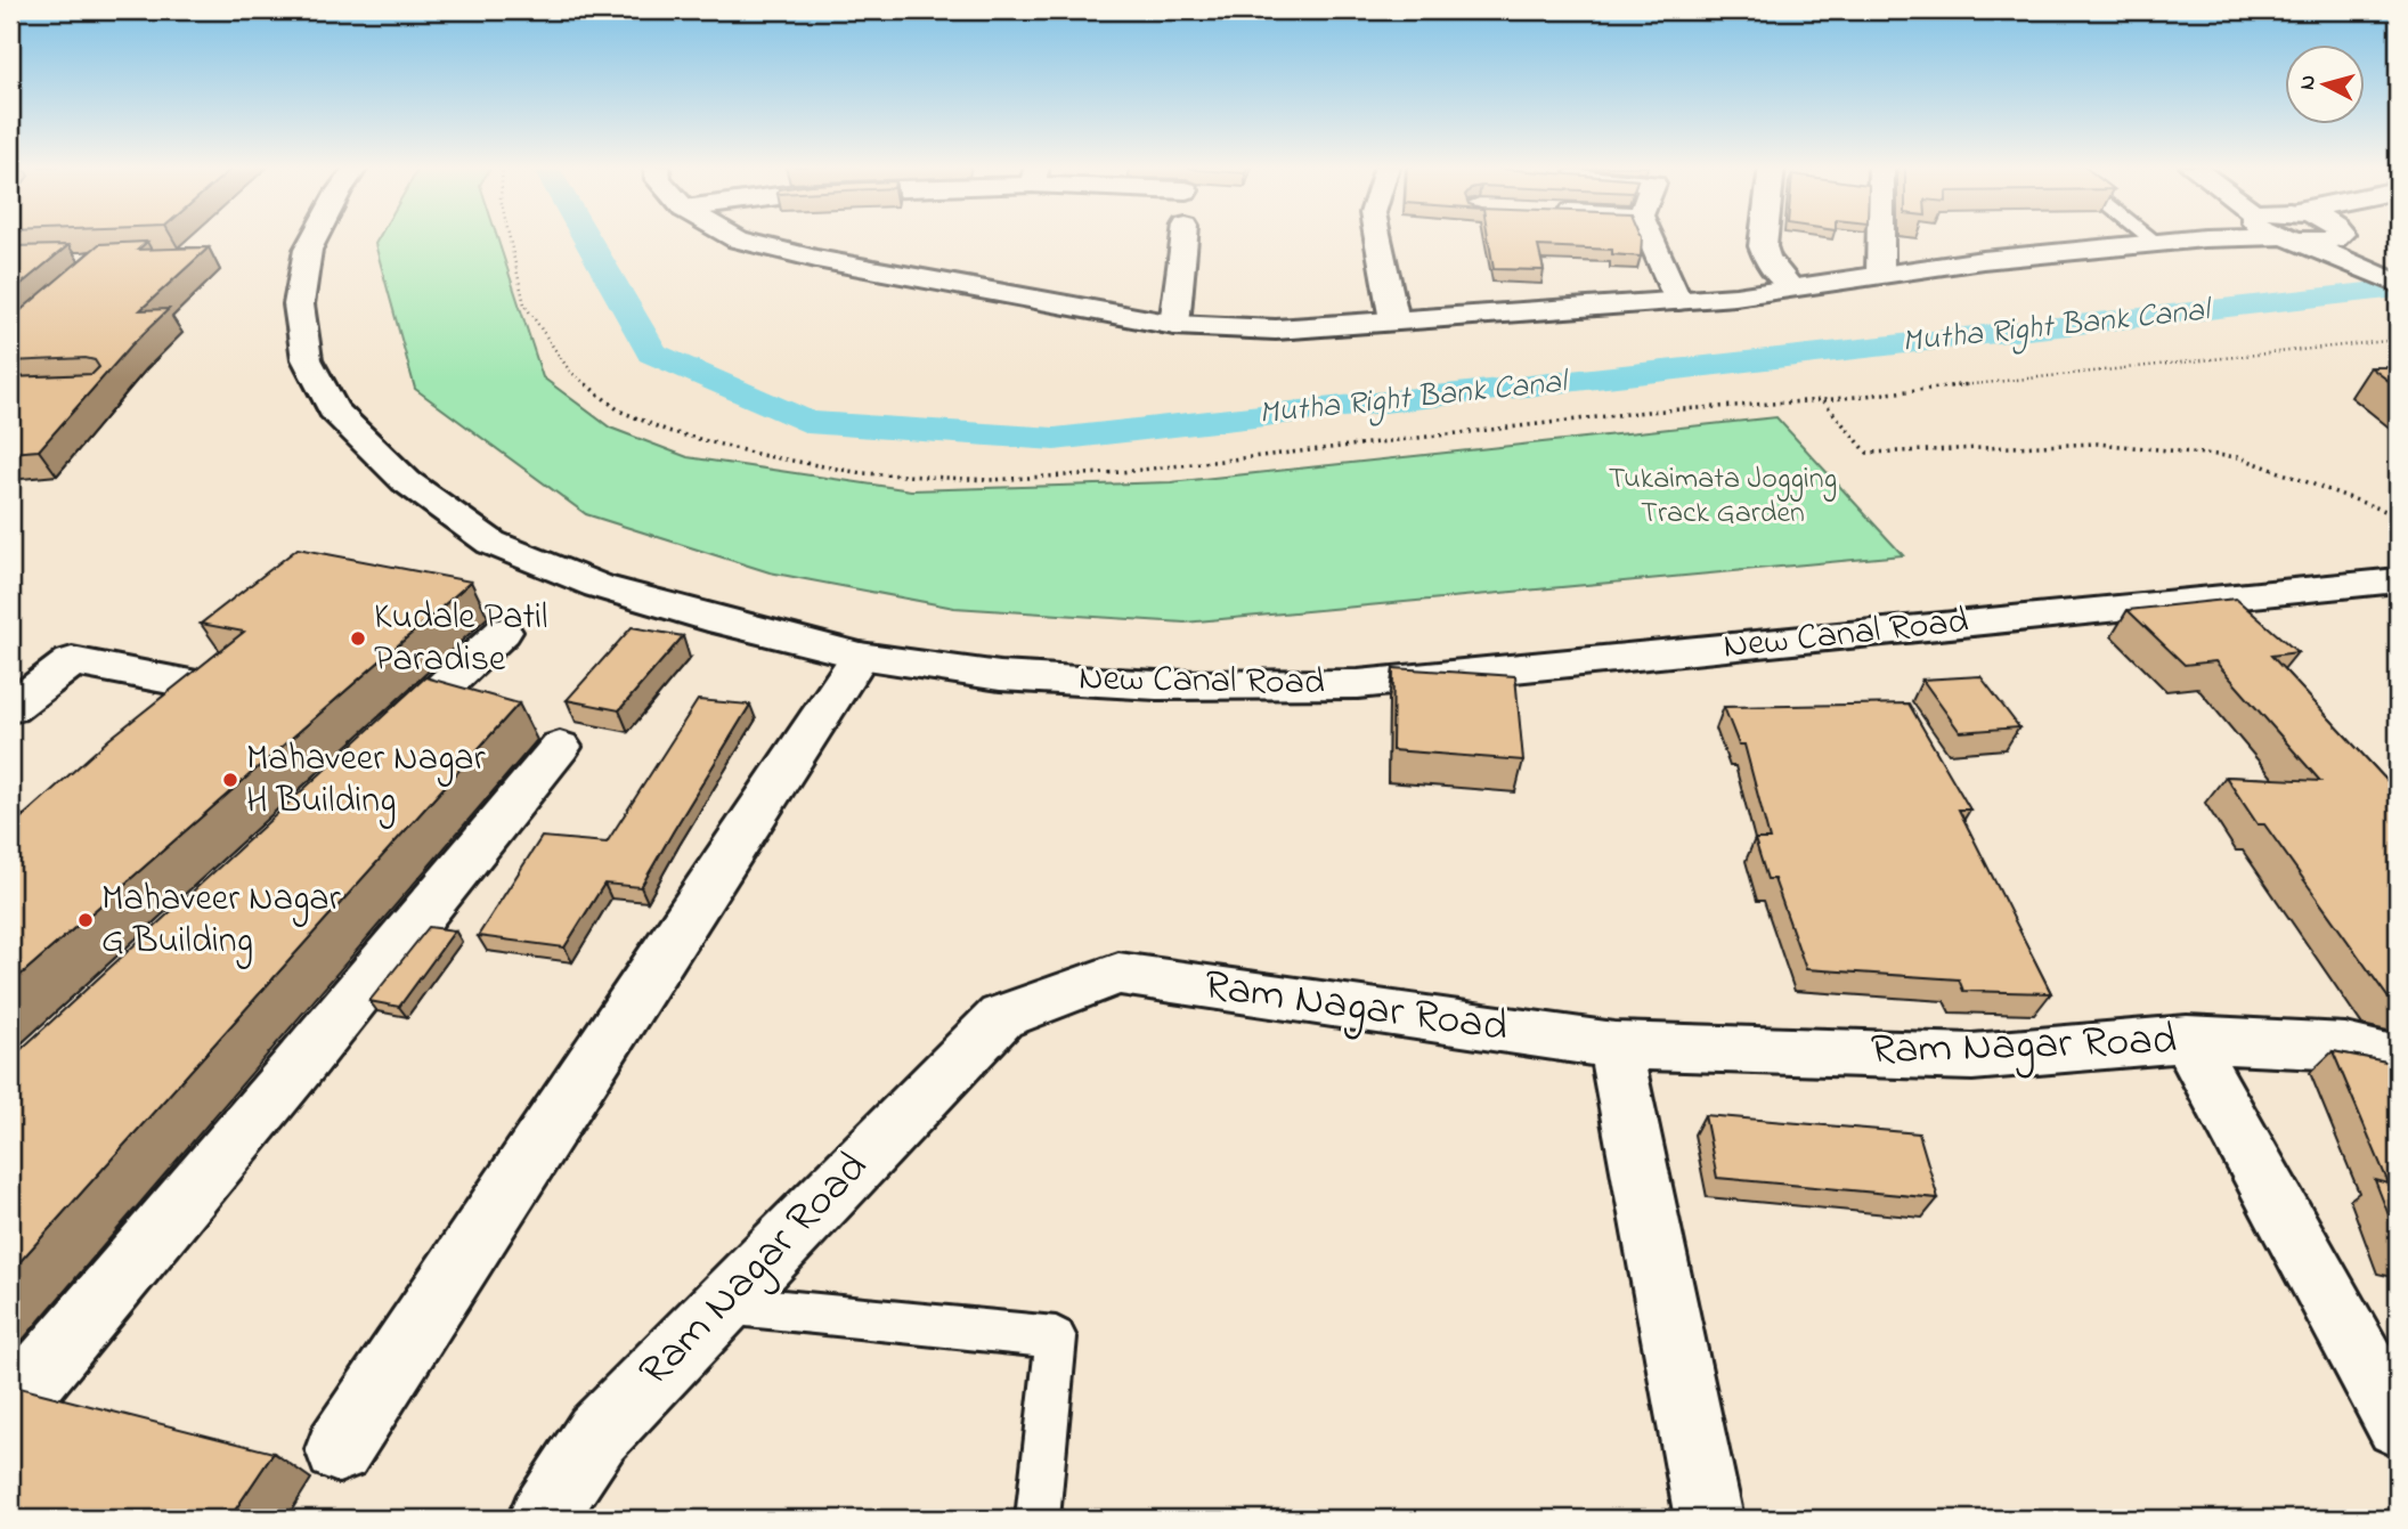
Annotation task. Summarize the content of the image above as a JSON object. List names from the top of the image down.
{
  "streets": {
    "street": ["New Canal Road", "Ram Nagar Road"]
  },
  "water": ["Mutha Right Bank Canal"],
  "parks": ["Tukaimata Jogging Track Garden"],
  "places": ["Kudale Patil Paradise", "Mahaveer Nagar H Building", "Mahaveer Nagar G Building"],
  "north": "left"
}
